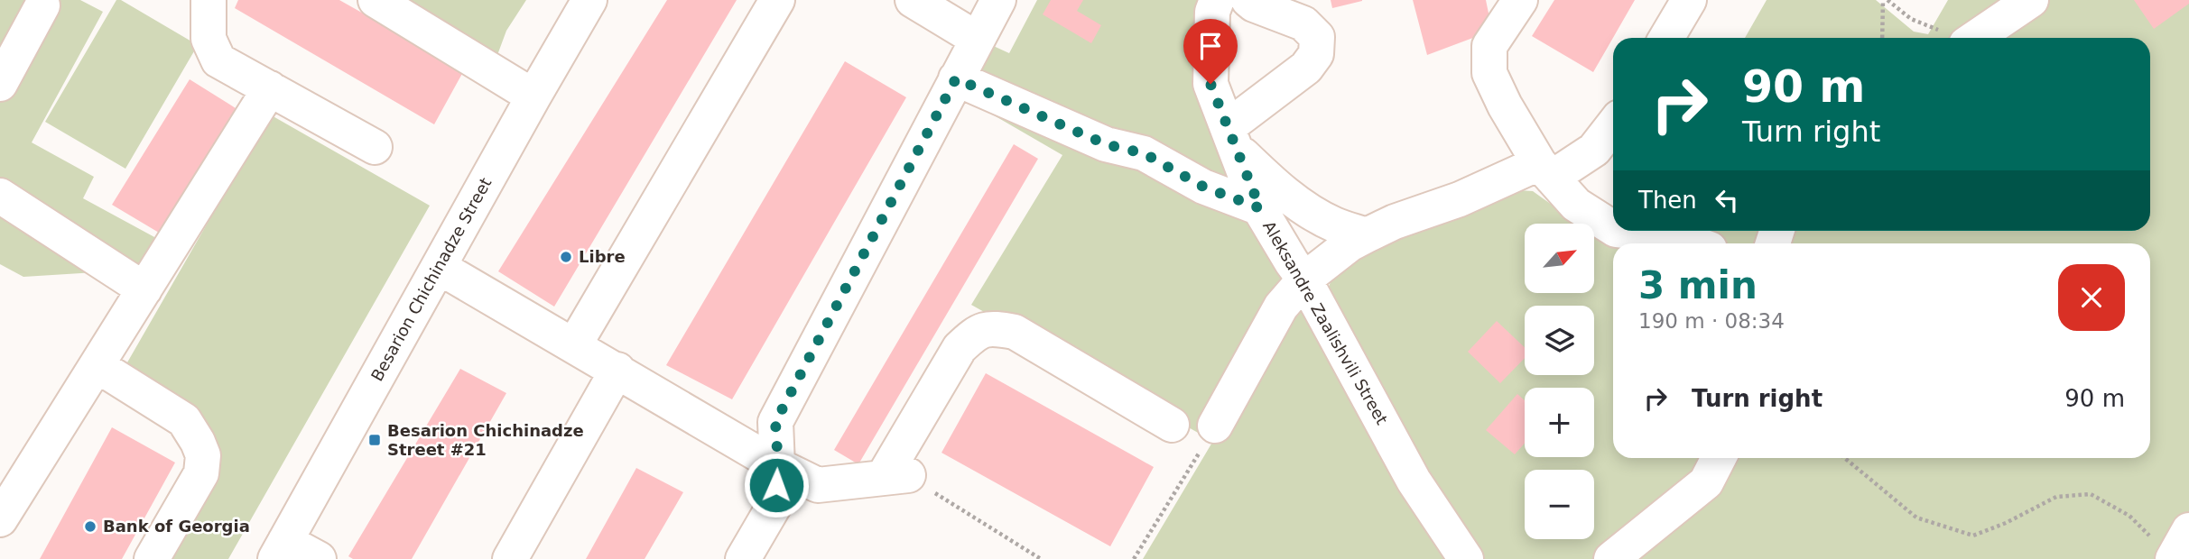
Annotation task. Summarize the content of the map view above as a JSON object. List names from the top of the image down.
{
  "streets": {
    "street": ["Besarion Chichinadze Street", "Aleksandre Zaalishvili Street"]
  },
  "places": {
    "other": ["Libre", "Bank of Georgia"],
    "transit": ["Besarion Chichinadze Street #21"]
  },
  "north": "top right",
  "page": {
    "turn": ["90 m", "Turn right"],
    "then": "Then",
    "map_buttons": ["+", "−"],
    "heading": ["3 min", "190 m · 08:34"],
    "list": [
      {
        "name": "Turn right",
        "value": "90 m"
      }
    ]
  }
}
